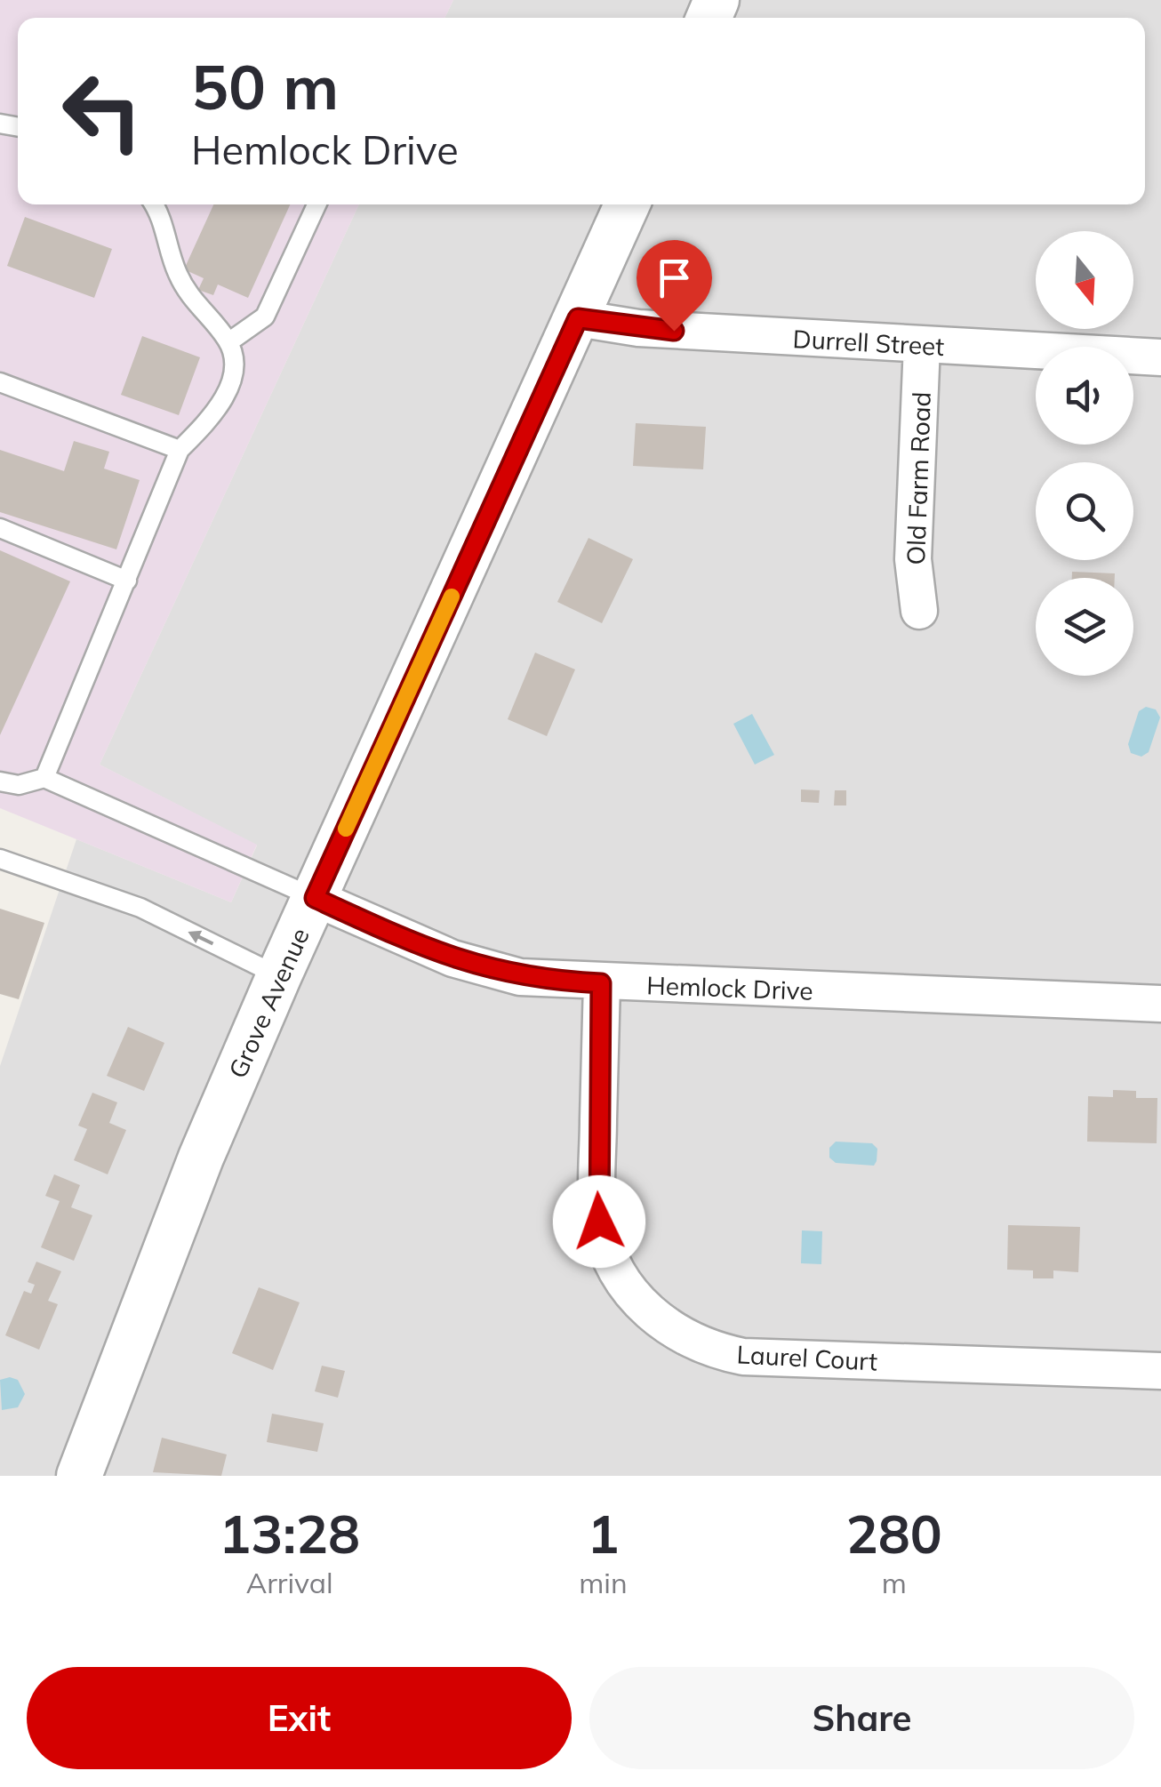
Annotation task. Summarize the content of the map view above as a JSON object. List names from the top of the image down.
{
  "streets": {
    "street": [
      "Durrell Street",
      "Old Farm Road",
      "Hemlock Drive",
      "Grove Avenue",
      "Laurel Court"
    ]
  },
  "crossings": [
    ["Durrell Street", "Old Farm Road"],
    ["Durrell Street", "Grove Avenue"],
    ["Hemlock Drive", "Grove Avenue"],
    ["Hemlock Drive", "Laurel Court"]
  ],
  "north": "bottom",
  "page": {
    "turn": ["50 m", "Hemlock Drive"],
    "eta": [
      "13:28",
      "Arrival",
      "1",
      "min",
      "280",
      "m"
    ],
    "buttons": ["Exit", "Share"]
  }
}
